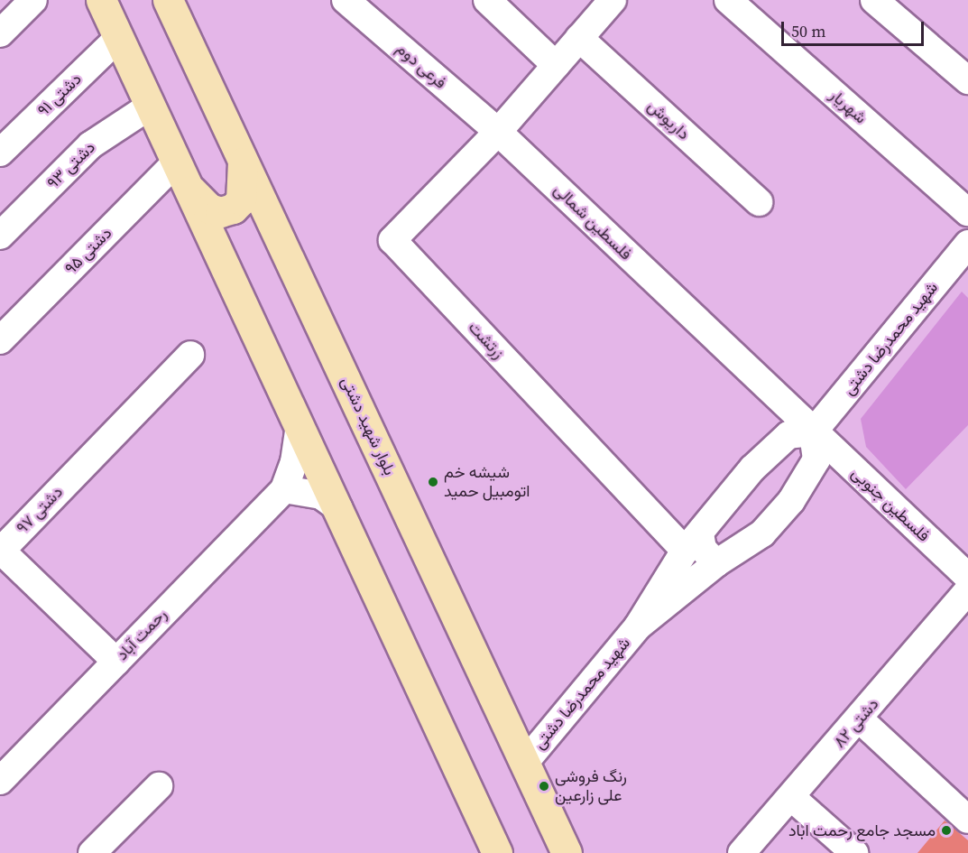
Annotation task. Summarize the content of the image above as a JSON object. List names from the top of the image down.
{
  "streets": {
    "main road": ["بلوار شهید دشتی"],
    "street": [
      "فرعی دوم",
      "دشتی ۹۱",
      "شهریار",
      "داریوش",
      "دشتی ۹۳",
      "فلسطین شمالی",
      "دشتی ۹۵",
      "شهید محمدرضا دشتی",
      "زرتشت",
      "فلسطین جنوبی",
      "دشتی ۹۷",
      "رحمت آباد",
      "دشتی ۸۲"
    ]
  },
  "crossings": [
    ["فرعی دوم", "فلسطین شمالی"],
    ["فرعی دوم", "زرتشت"],
    ["فلسطین شمالی", "شهید محمدرضا دشتی"],
    ["فلسطین شمالی", "زرتشت"],
    ["فلسطین شمالی", "فلسطین جنوبی"],
    ["شهید محمدرضا دشتی", "زرتشت"],
    ["شهید محمدرضا دشتی", "بلوار شهید دشتی"],
    ["شهید محمدرضا دشتی", "فلسطین جنوبی"],
    ["دشتی ۹۷", "رحمت آباد"]
  ],
  "places": ["شیشه خم اتومبیل حمید", "رنگ فروشی علی زارعین", "مسجد جامع رحمت اباد"],
  "scale_bar": "50 m"
}
